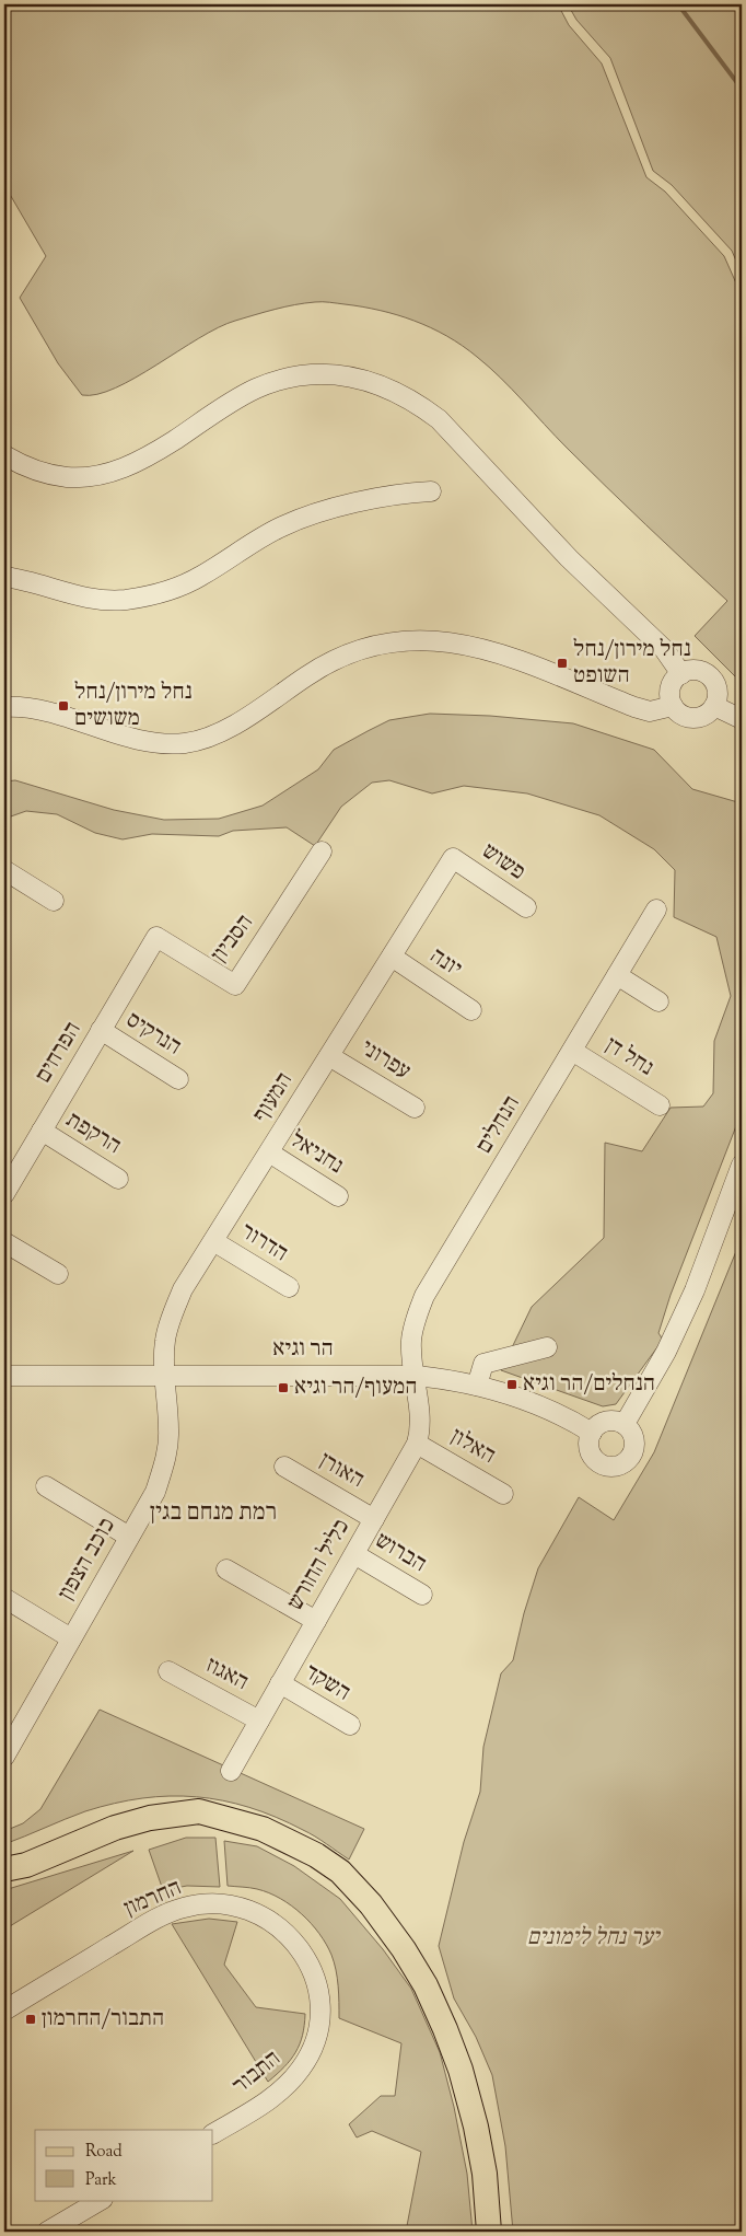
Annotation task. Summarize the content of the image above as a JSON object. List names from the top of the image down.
{
  "streets": {
    "street": [
      "פשוש",
      "הסביון",
      "יונה",
      "הנרקיס",
      "הפרחים",
      "נחל דן",
      "עפרוני",
      "המעוף",
      "הנחלים",
      "הרקפת",
      "נחניאל",
      "הדרור",
      "הר וגיא",
      "האלון",
      "האורן",
      "הברוש",
      "כוכב הצפון",
      "כליל החורש",
      "האגוז",
      "השקד",
      "החרמון",
      "התבור"
    ]
  },
  "crossings": [
    ["פשוש", "המעוף"],
    ["הסביון", "הפרחים"],
    ["יונה", "המעוף"],
    ["הנרקיס", "הפרחים"],
    ["הפרחים", "הרקפת"],
    ["נחל דן", "הנחלים"],
    ["עפרוני", "המעוף"],
    ["המעוף", "נחניאל"],
    ["המעוף", "הדרור"],
    ["המעוף", "הר וגיא"],
    ["המעוף", "כוכב הצפון"],
    ["הנחלים", "הר וגיא"],
    ["הנחלים", "כליל החורש"],
    ["הר וגיא", "כוכב הצפון"],
    ["הר וגיא", "כליל החורש"],
    ["האלון", "כליל החורש"],
    ["האורן", "כליל החורש"],
    ["הברוש", "כליל החורש"],
    ["כליל החורש", "האגוז"],
    ["כליל החורש", "השקד"],
    ["החרמון", "התבור"]
  ],
  "districts": ["רמת מנחם בגין"],
  "parks": ["יער נחל לימונים"],
  "places": {
    "transit": [
      "נחל מירון/נחל השופט",
      "נחל מירון/נחל משושים",
      "הנחלים/הר וגיא",
      "המעוף/הר וגיא",
      "התבור/החרמון"
    ]
  },
  "legend": ["Road", "Park"]
}
